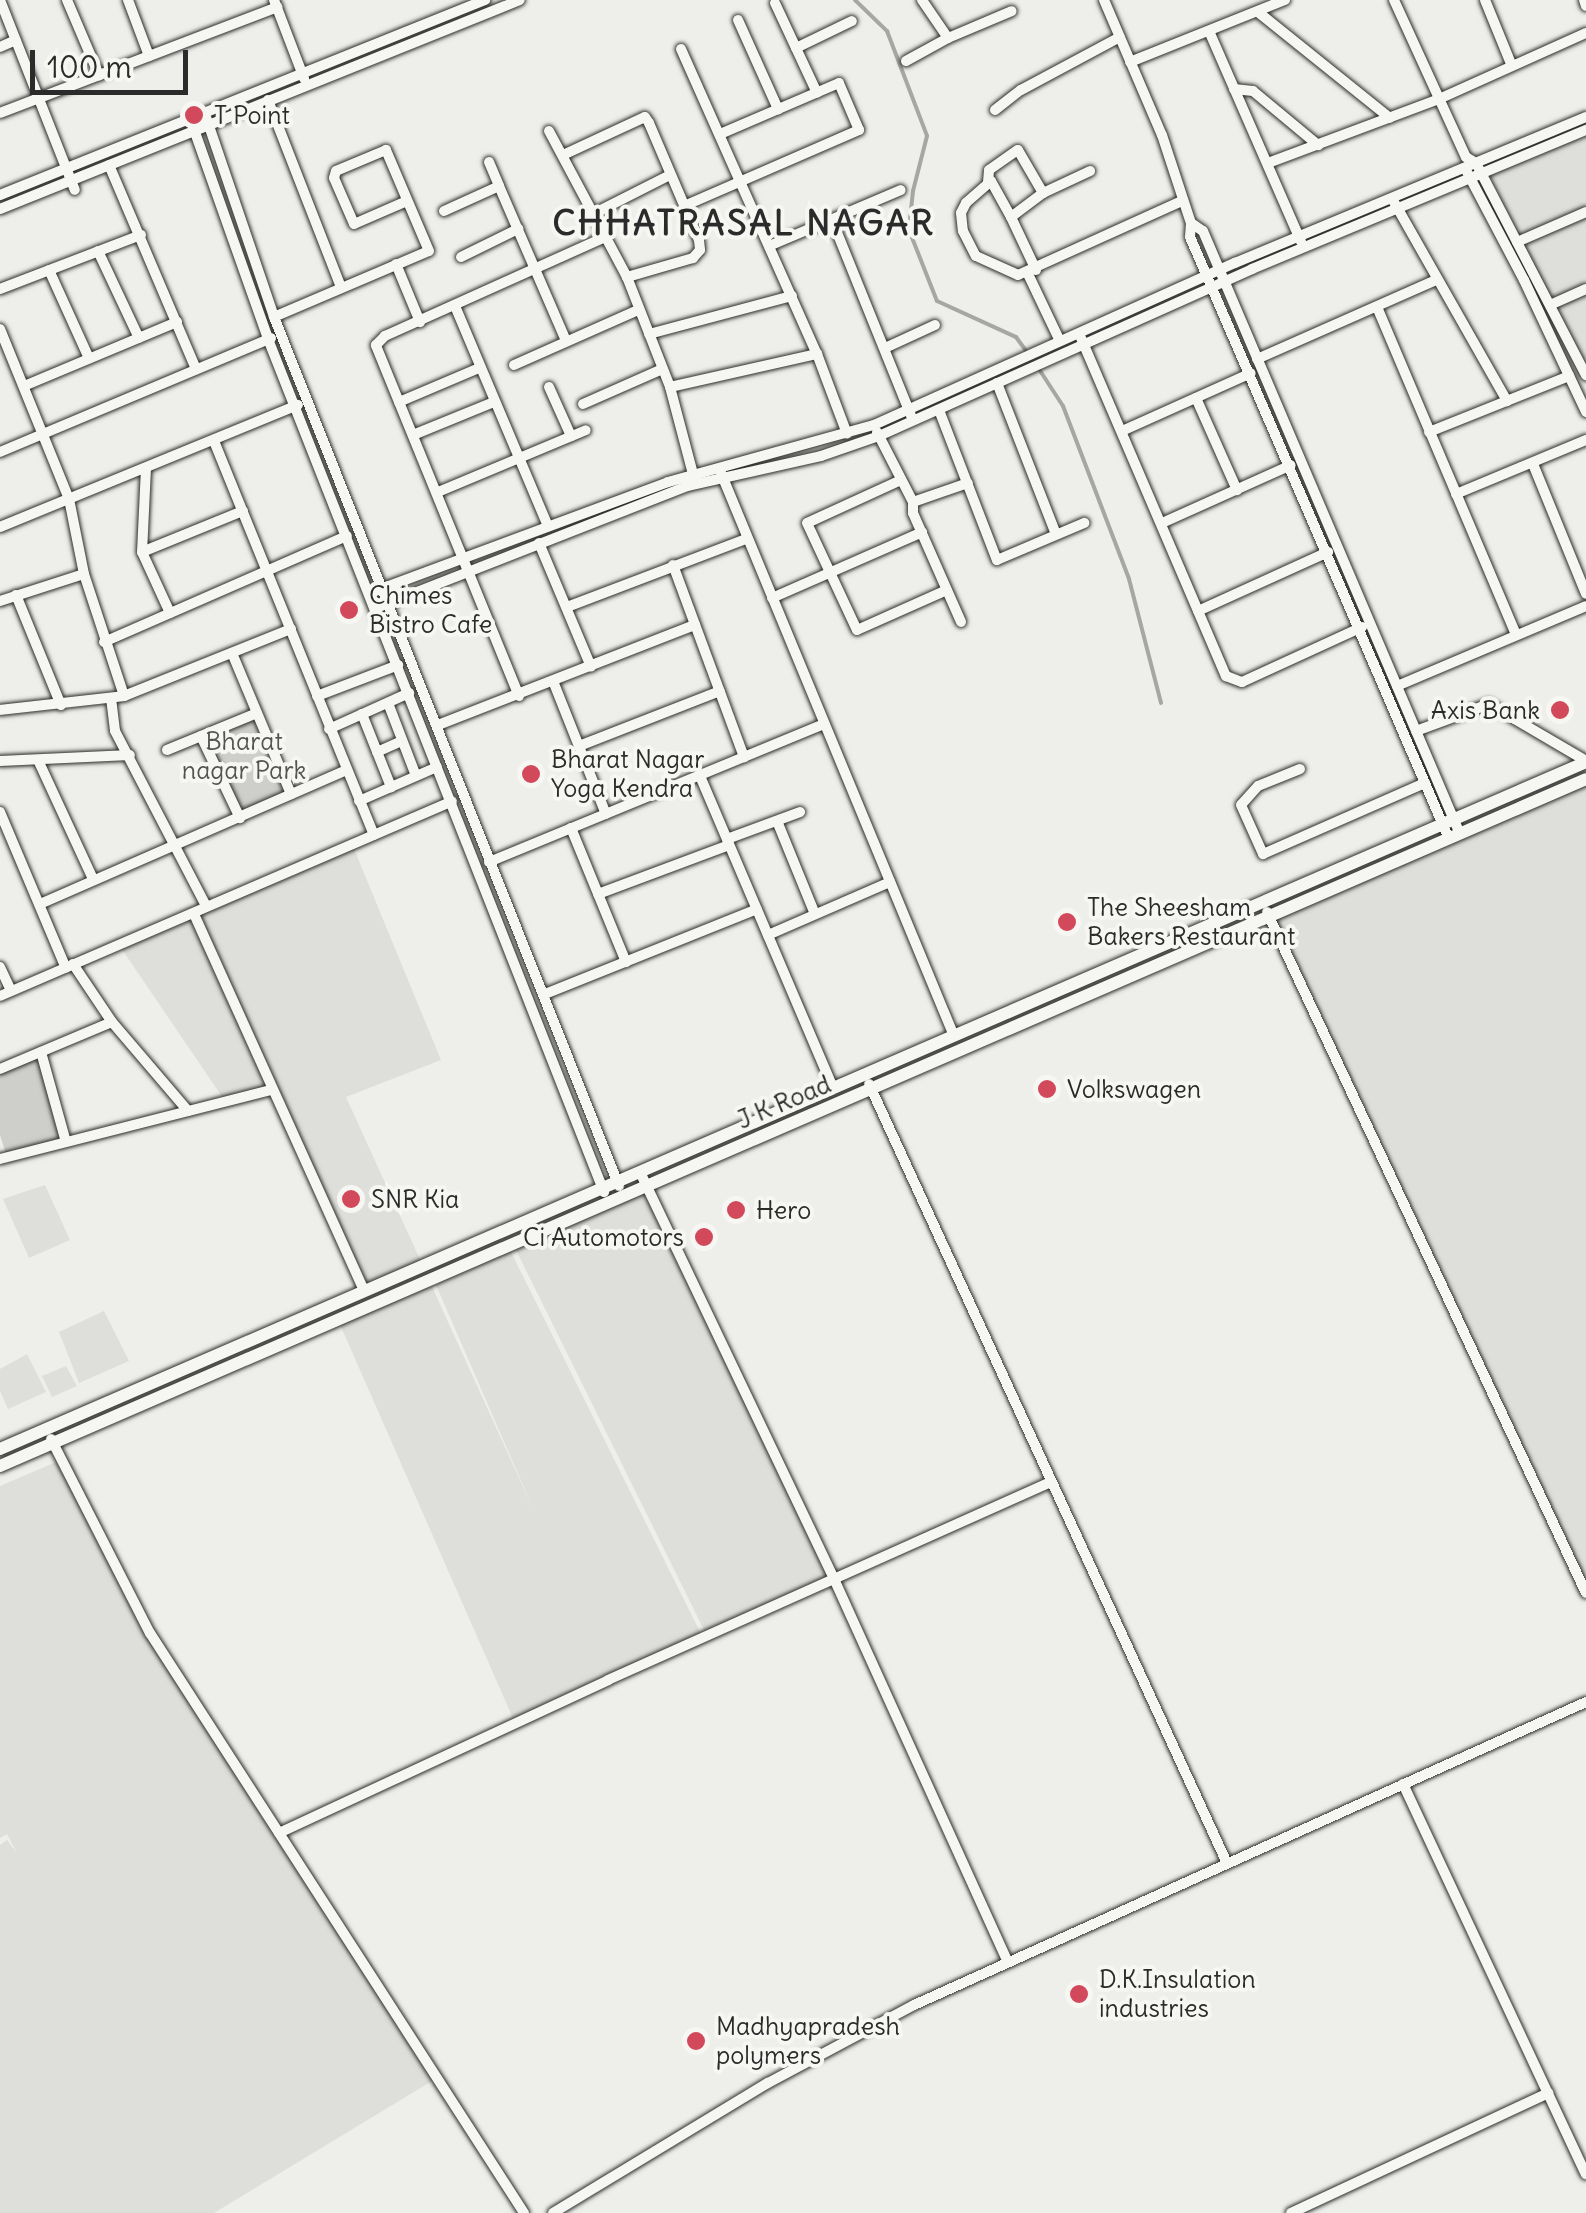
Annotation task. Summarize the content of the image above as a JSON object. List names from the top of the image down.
{
  "streets": {
    "main road": ["J K Road"]
  },
  "districts": ["CHHATRASAL NAGAR"],
  "parks": ["Bharat nagar Park"],
  "places": [
    "T Point",
    "Chimes Bistro Cafe",
    "Axis Bank",
    "Bharat Nagar Yoga Kendra",
    "The Sheesham Bakers Restaurant",
    "Volkswagen",
    "SNR Kia",
    "Hero",
    "Ci Automotors",
    "D.K.Insulation industries",
    "Madhyapradesh polymers"
  ],
  "scale_bar": "100 m"
}
